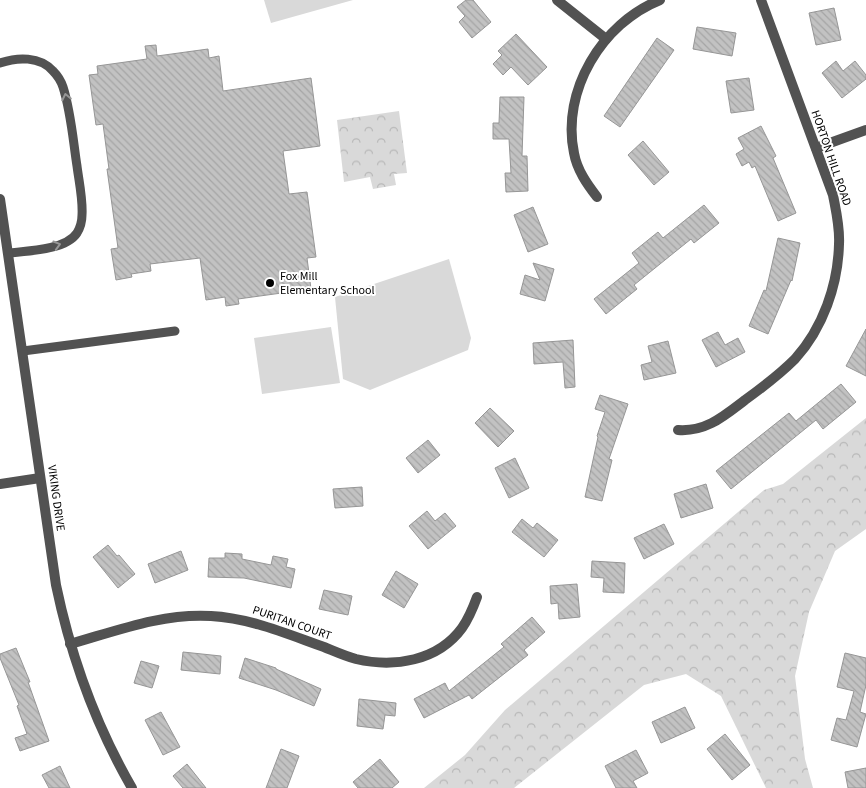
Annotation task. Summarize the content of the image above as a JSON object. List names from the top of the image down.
{
  "streets": {
    "street": ["HORTON HILL ROAD", "VIKING DRIVE", "PURITAN COURT"]
  },
  "crossings": [
    ["VIKING DRIVE", "PURITAN COURT"]
  ],
  "places": ["Fox Mill Elementary School"]
}
